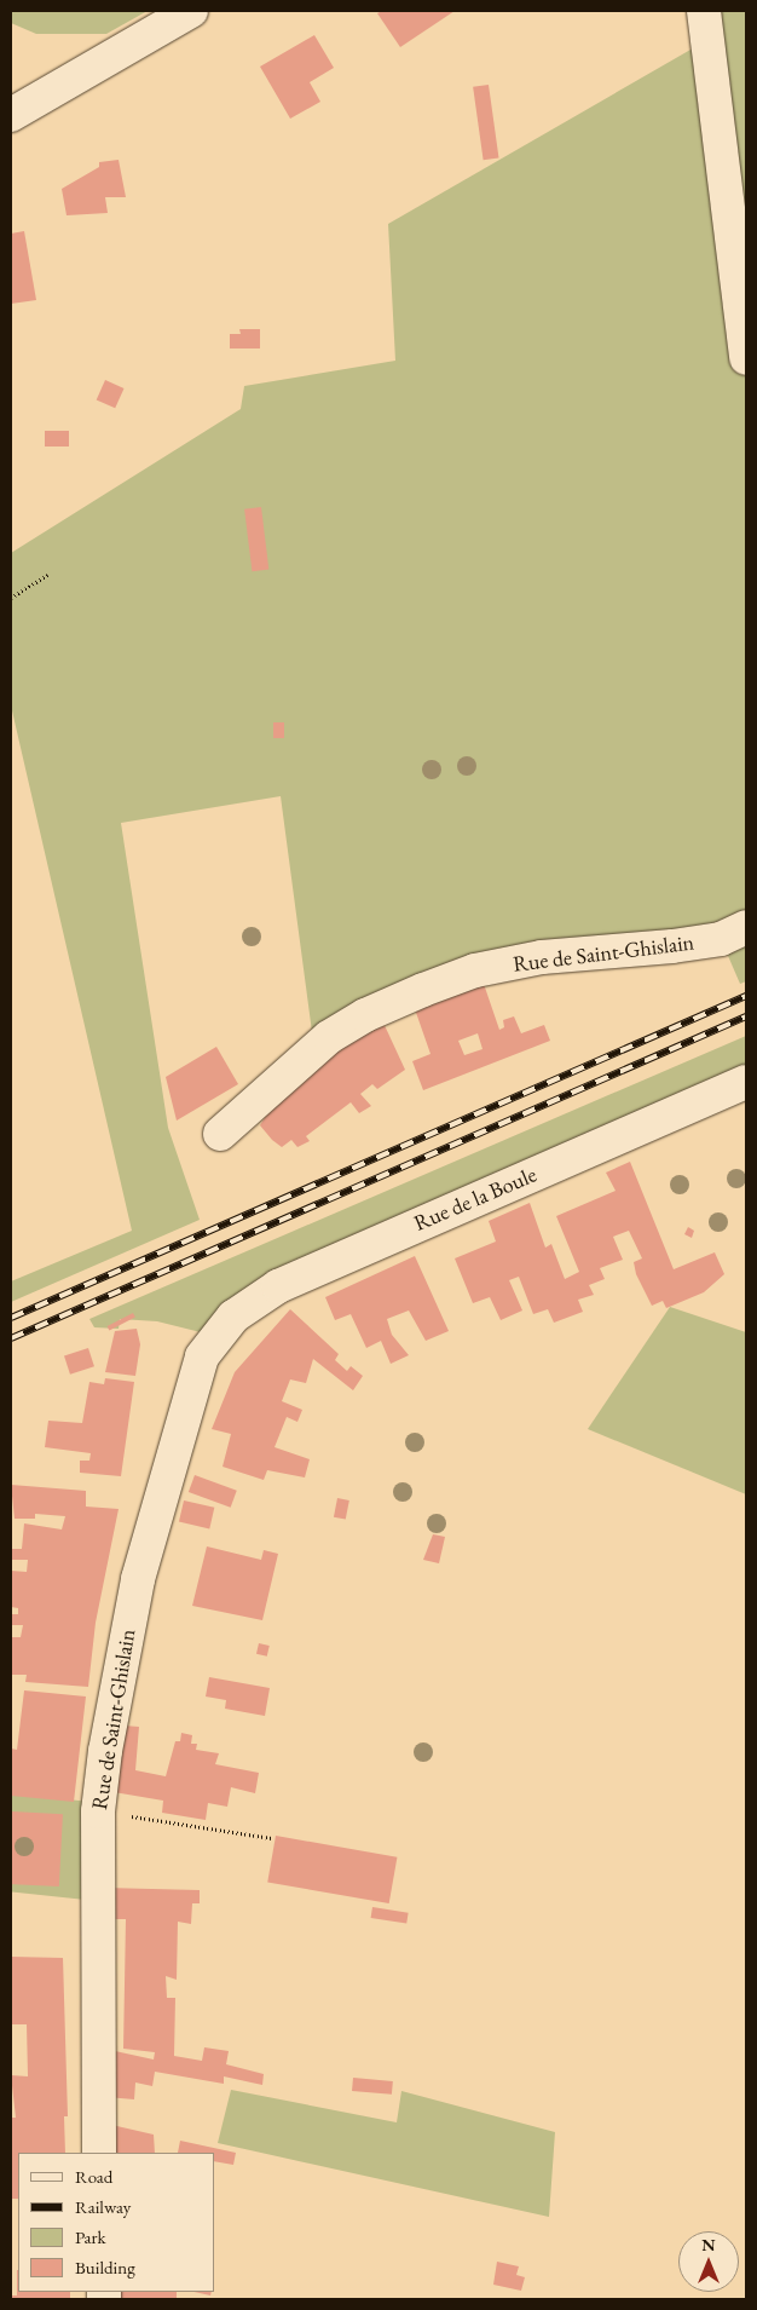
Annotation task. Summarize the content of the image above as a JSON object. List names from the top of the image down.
{
  "streets": {
    "street": ["Rue de Saint-Ghislain", "Rue de la Boule"]
  },
  "crossings": [
    ["Rue de Saint-Ghislain", "Rue de la Boule"]
  ],
  "legend": [
    "Road",
    "Railway",
    "Park",
    "Building"
  ],
  "north": "top"
}
